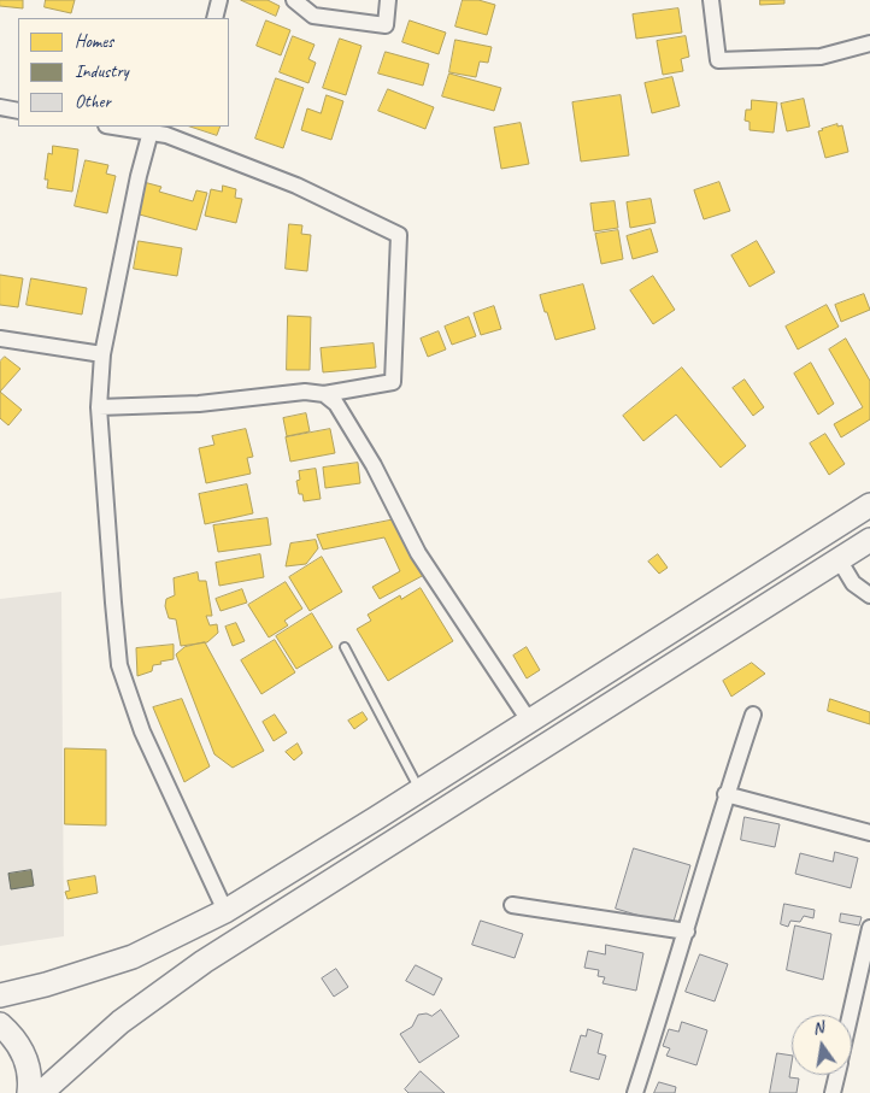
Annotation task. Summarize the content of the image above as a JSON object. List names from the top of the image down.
{
  "legend": ["Homes", "Industry", "Other"],
  "north": "top"
}
